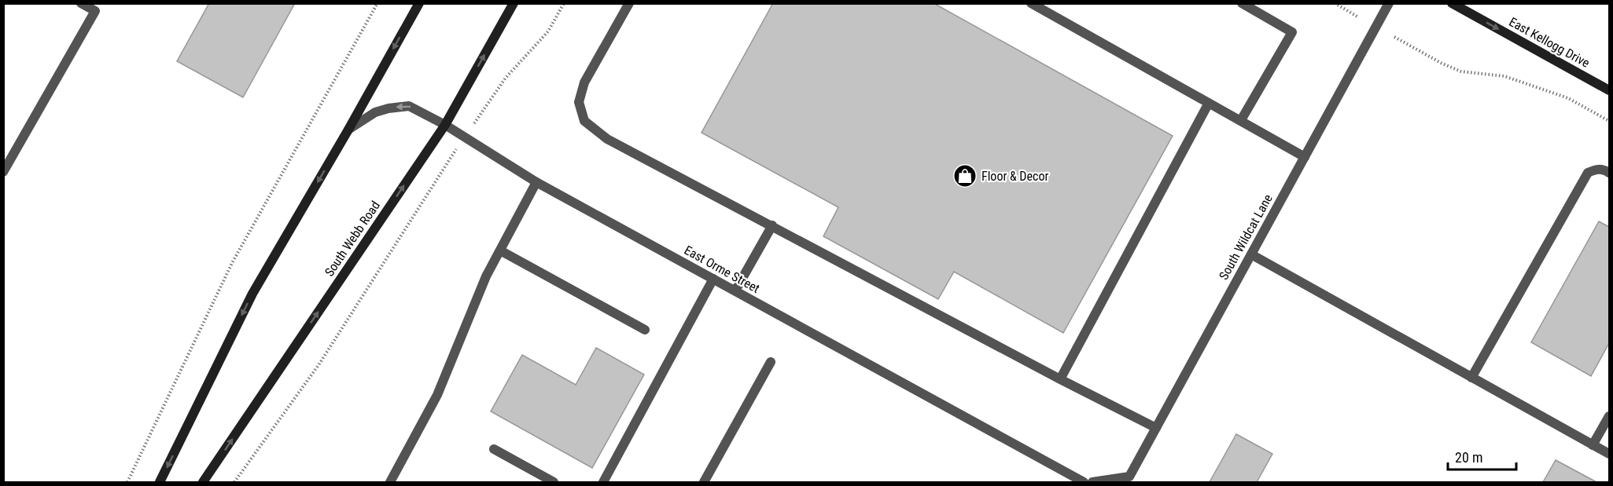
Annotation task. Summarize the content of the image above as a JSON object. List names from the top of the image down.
{
  "streets": {
    "main road": ["East Kellogg Drive", "South Webb Road"],
    "street": ["South Wildcat Lane", "East Orme Street"]
  },
  "crossings": [
    ["South Webb Road", "East Orme Street"]
  ],
  "one_way": ["East Kellogg Drive"],
  "places": {
    "shop": ["Floor & Decor"]
  },
  "scale_bar": "20 m"
}
